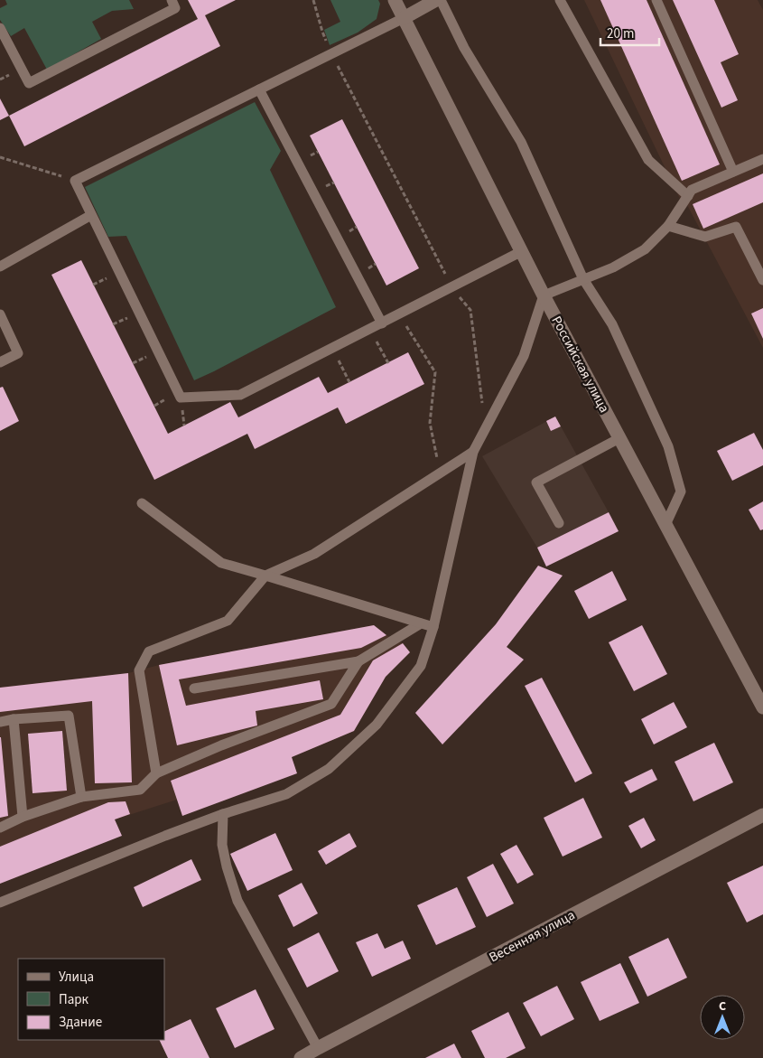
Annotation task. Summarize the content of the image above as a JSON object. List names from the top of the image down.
{
  "streets": {
    "street": ["Российская улица", "Весенняя улица"]
  },
  "legend": ["Улица", "Парк", "Здание"],
  "scale_bar": "20 m",
  "north": "top"
}
